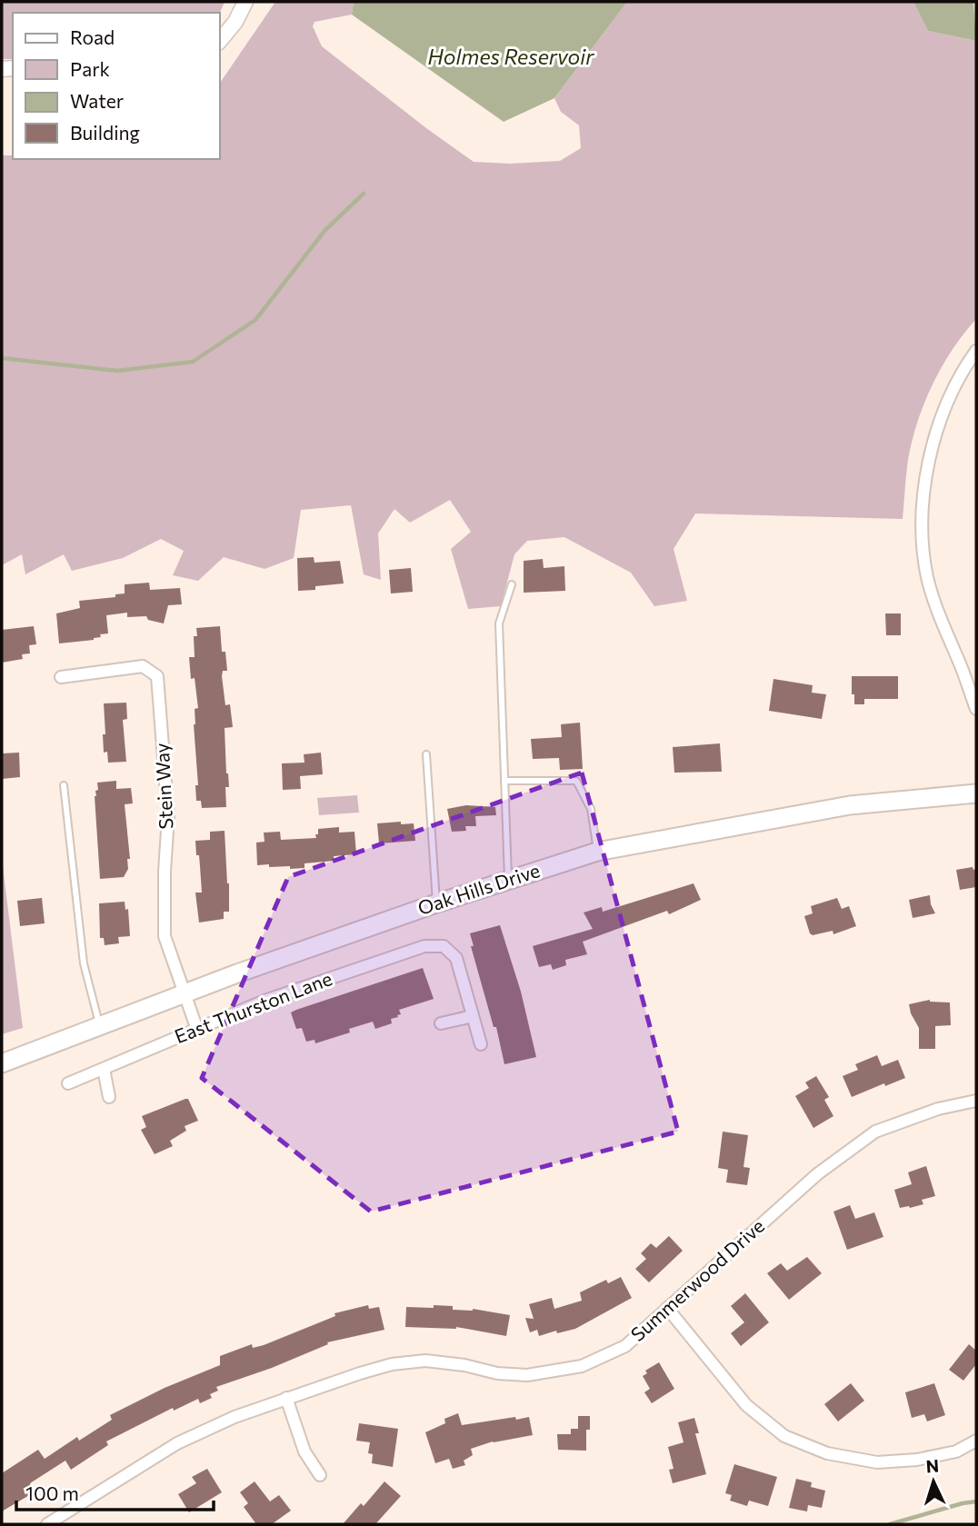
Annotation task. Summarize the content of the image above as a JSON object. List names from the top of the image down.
{
  "streets": {
    "main road": ["Oak Hills Drive"],
    "street": ["Stein Way", "East Thurston Lane", "Summerwood Drive"]
  },
  "crossings": [
    ["Stein Way", "Oak Hills Drive"],
    ["Stein Way", "East Thurston Lane"]
  ],
  "water": ["Holmes Reservoir"],
  "legend": [
    "Road",
    "Park",
    "Water",
    "Building"
  ],
  "scale_bar": "100 m",
  "north": "top"
}
